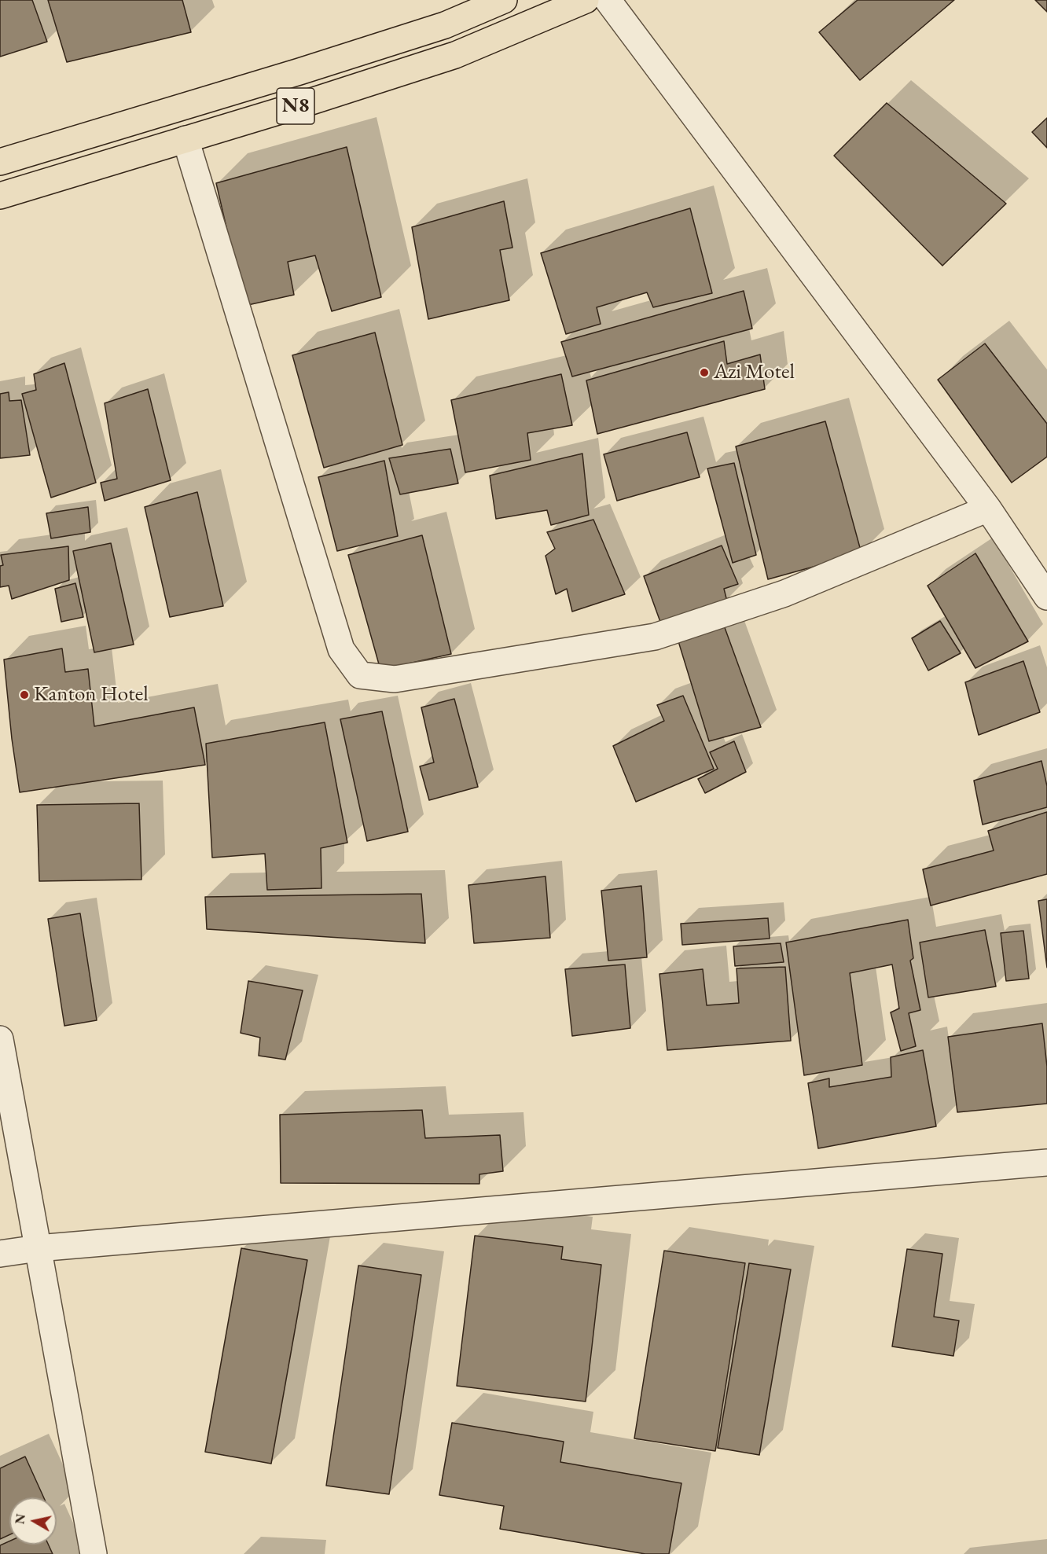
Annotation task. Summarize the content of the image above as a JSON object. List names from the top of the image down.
{
  "streets": {
    "highway": ["N8"]
  },
  "places": ["Azi Motel", "Kanton Hotel"],
  "north": "left"
}
